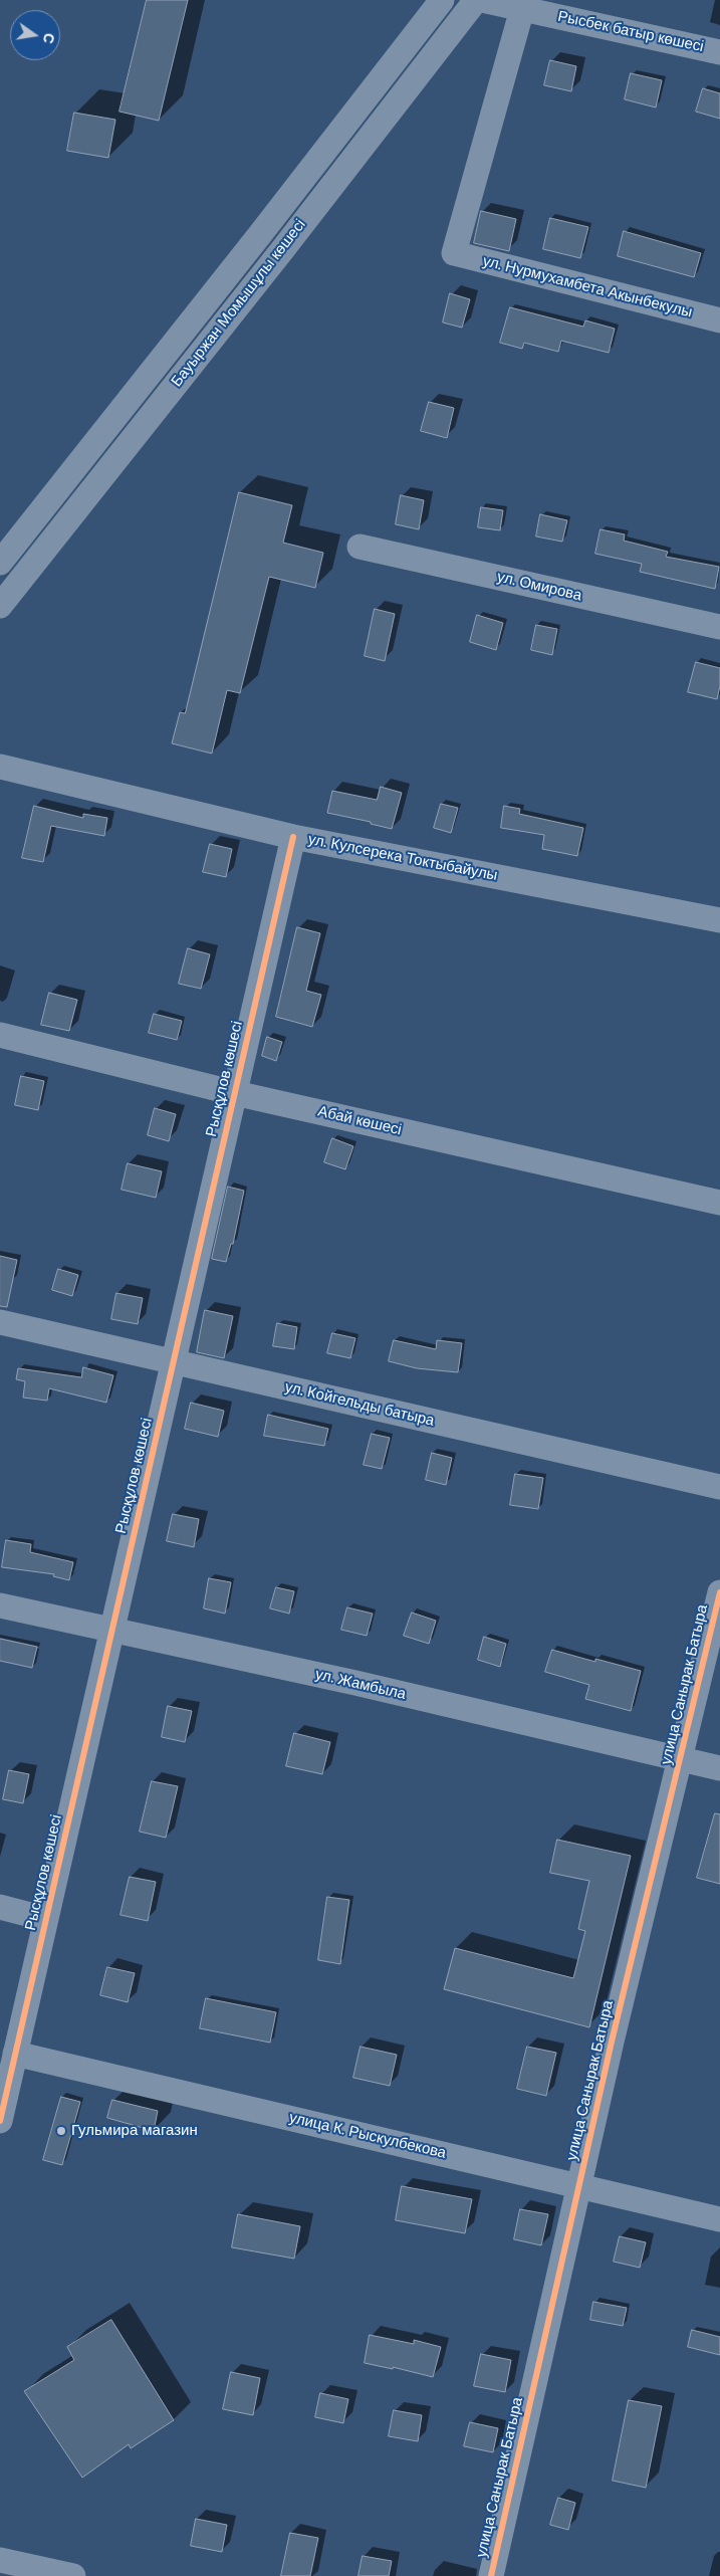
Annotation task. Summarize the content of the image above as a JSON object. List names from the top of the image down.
{
  "streets": {
    "street": [
      "Рысбек батыр көшесі",
      "ул. Нурмухамбета Акынбекулы",
      "Бауыржан Момышұлы көшесі",
      "ул. Омирова",
      "ул. Кулсерека Токтыбайулы",
      "Рысқұлов көшесі",
      "Абай көшесі",
      "ул. Койгельды батыра",
      "ул. Жамбыла",
      "улица Санырак Батыра",
      "улица К. Рыскулбекова"
    ]
  },
  "crossings": [
    ["Рысбек батыр көшесі", "ул. Нурмухамбета Акынбекулы"],
    ["ул. Кулсерека Токтыбайулы", "Рысқұлов көшесі"],
    ["Рысқұлов көшесі", "Абай көшесі"],
    ["Рысқұлов көшесі", "ул. Койгельды батыра"],
    ["Рысқұлов көшесі", "ул. Жамбыла"],
    ["Рысқұлов көшесі", "улица К. Рыскулбекова"],
    ["ул. Жамбыла", "улица Санырак Батыра"],
    ["улица Санырак Батыра", "улица К. Рыскулбекова"]
  ],
  "places": ["Гульмира магазин"],
  "north": "right"
}
